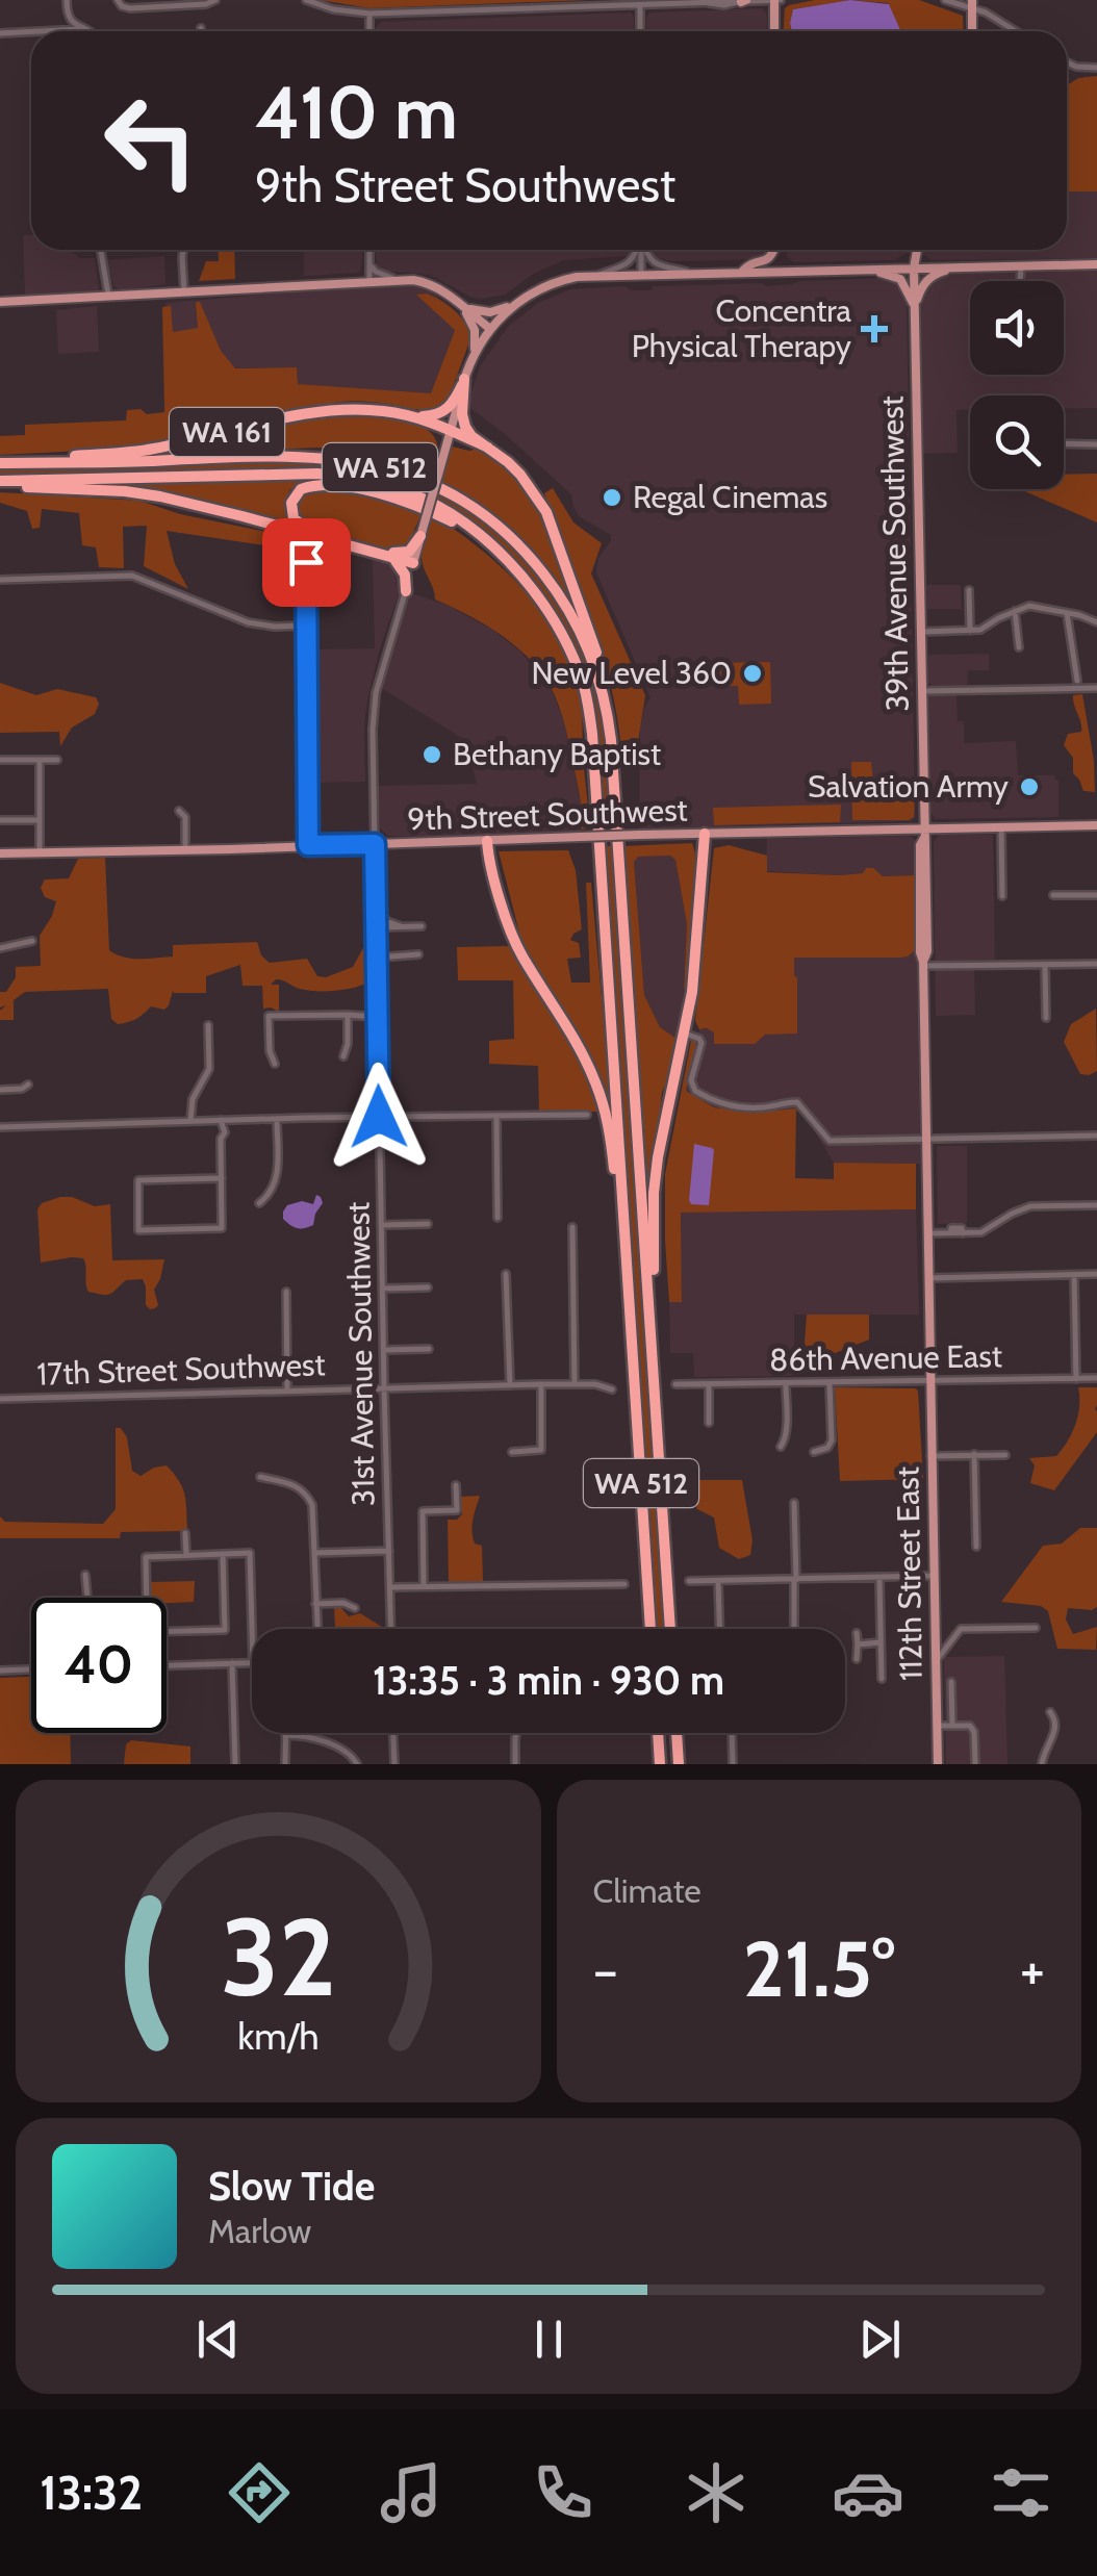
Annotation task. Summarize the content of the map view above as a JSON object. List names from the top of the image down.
{
  "streets": {
    "highway": ["WA 161", "WA 512"],
    "main road": [
      "39th Avenue Southwest",
      "9th Street Southwest",
      "31st Avenue Southwest",
      "112th Street East"
    ],
    "street": ["86th Avenue East", "17th Street Southwest"]
  },
  "crossings": [
    ["WA 161", "WA 512"],
    ["WA 161", "31st Avenue Southwest"],
    ["39th Avenue Southwest", "9th Street Southwest"],
    ["39th Avenue Southwest", "86th Avenue East"],
    ["39th Avenue Southwest", "112th Street East"],
    ["9th Street Southwest", "31st Avenue Southwest"],
    ["31st Avenue Southwest", "17th Street Southwest"],
    ["86th Avenue East", "112th Street East"]
  ],
  "places": {
    "health": ["Concentra Physical Therapy"],
    "other": [
      "Regal Cinemas",
      "New Level 360",
      "Bethany Baptist",
      "Salvation Army"
    ]
  },
  "page": {
    "turn": ["410 m", "9th Street Southwest"],
    "limit": "40",
    "trip": "13:35 · 3 min · 930 m",
    "tile": "Climate",
    "heat": ["−", "21.5°", "+"],
    "song": ["Slow Tide", "Marlow"],
    "tabs": "13:32",
    "gauge": ["32", "km/h"]
  }
}
